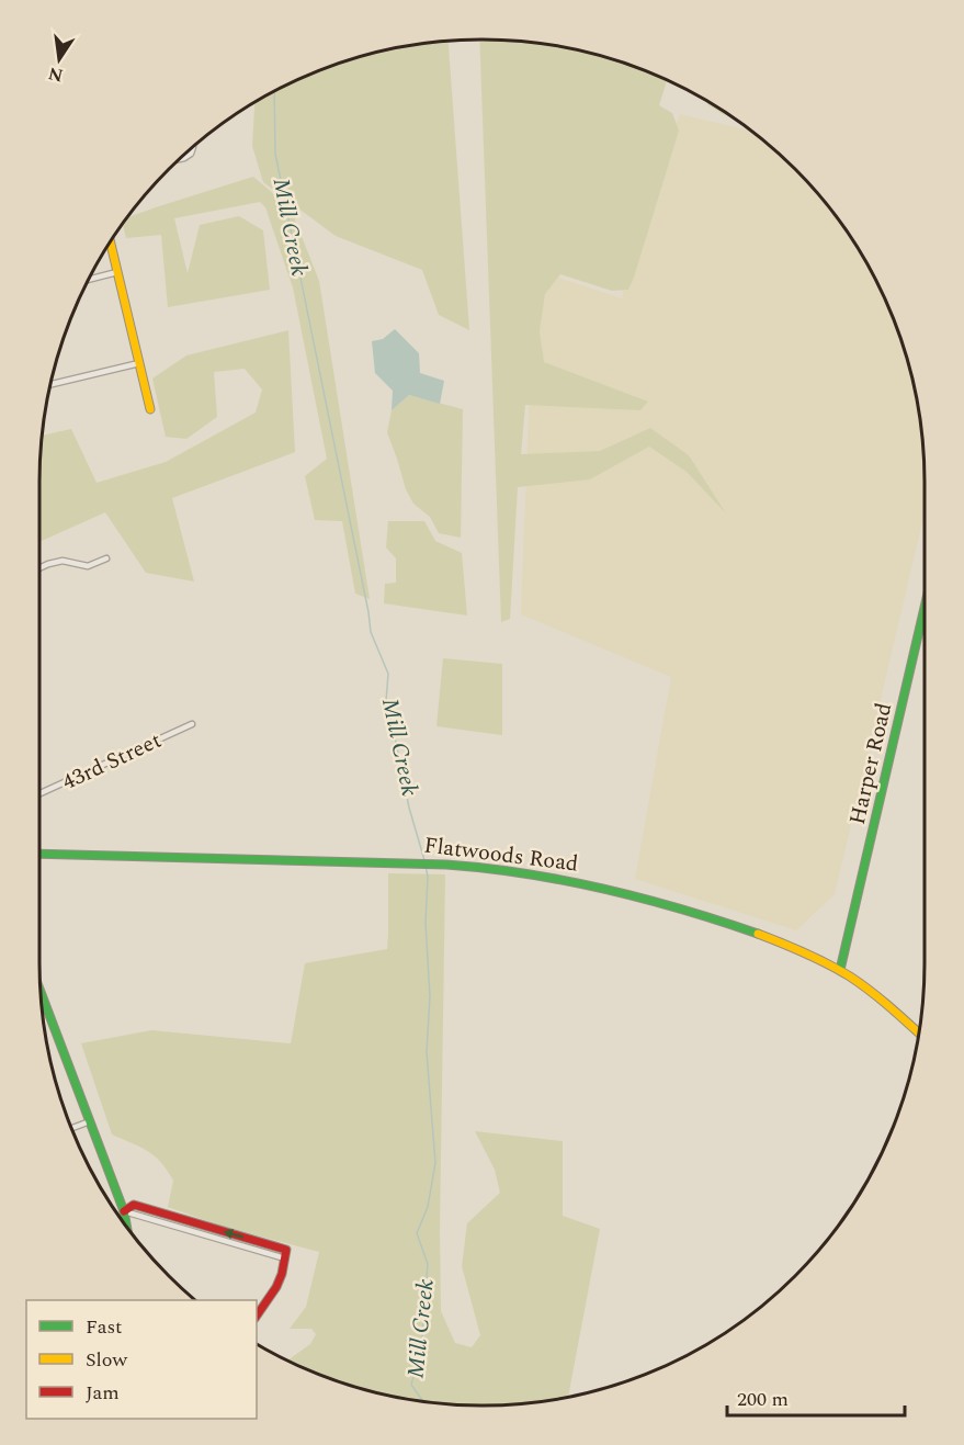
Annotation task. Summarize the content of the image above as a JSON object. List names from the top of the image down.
{
  "streets": {
    "main road": ["Harper Road", "Flatwoods Road"],
    "street": ["43rd Street"]
  },
  "crossings": [
    ["Harper Road", "Flatwoods Road"]
  ],
  "water": ["Mill Creek"],
  "legend": ["Fast", "Slow", "Jam"],
  "scale_bar": "200 m",
  "north": "bottom"
}
